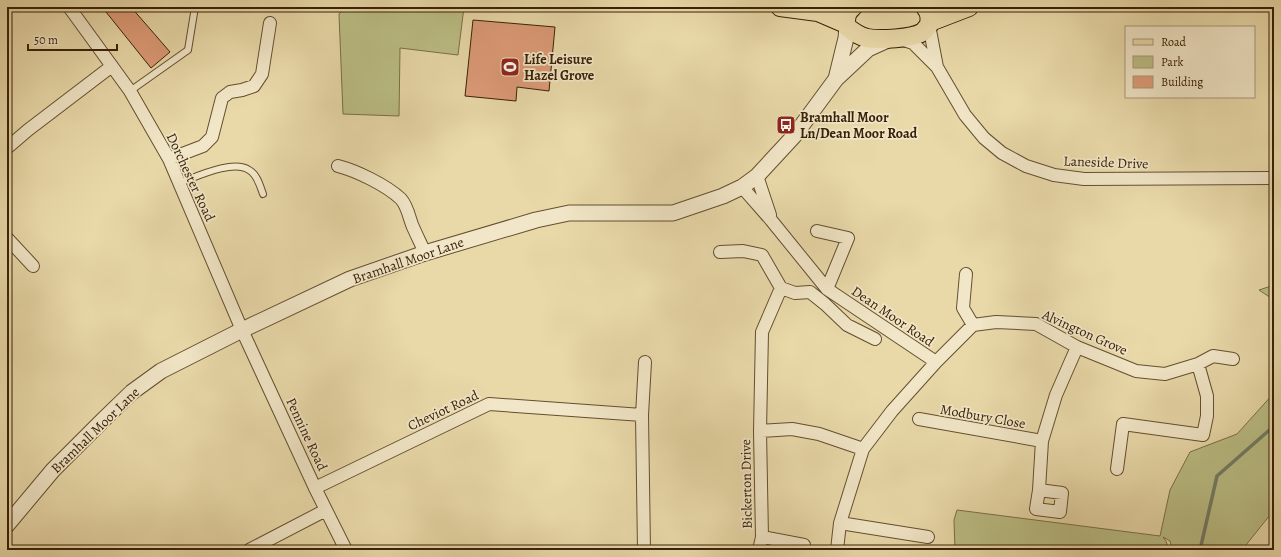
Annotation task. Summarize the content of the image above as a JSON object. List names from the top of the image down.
{
  "streets": {
    "street": [
      "Laneside Drive",
      "Dorchester Road",
      "Bramhall Moor Lane",
      "Dean Moor Road",
      "Alvington Grove",
      "Cheviot Road",
      "Modbury Close",
      "Pennine Road",
      "Bickerton Drive"
    ]
  },
  "crossings": [
    ["Laneside Drive", "Bramhall Moor Lane"],
    ["Dorchester Road", "Bramhall Moor Lane"],
    ["Dorchester Road", "Pennine Road"],
    ["Bramhall Moor Lane", "Dean Moor Road"],
    ["Bramhall Moor Lane", "Pennine Road"],
    ["Dean Moor Road", "Bickerton Drive"],
    ["Cheviot Road", "Pennine Road"]
  ],
  "places": {
    "sports": ["Life Leisure Hazel Grove"],
    "bus stop": ["Bramhall Moor Ln/Dean Moor Road"]
  },
  "legend": ["Road", "Park", "Building"],
  "scale_bar": "50 m"
}
